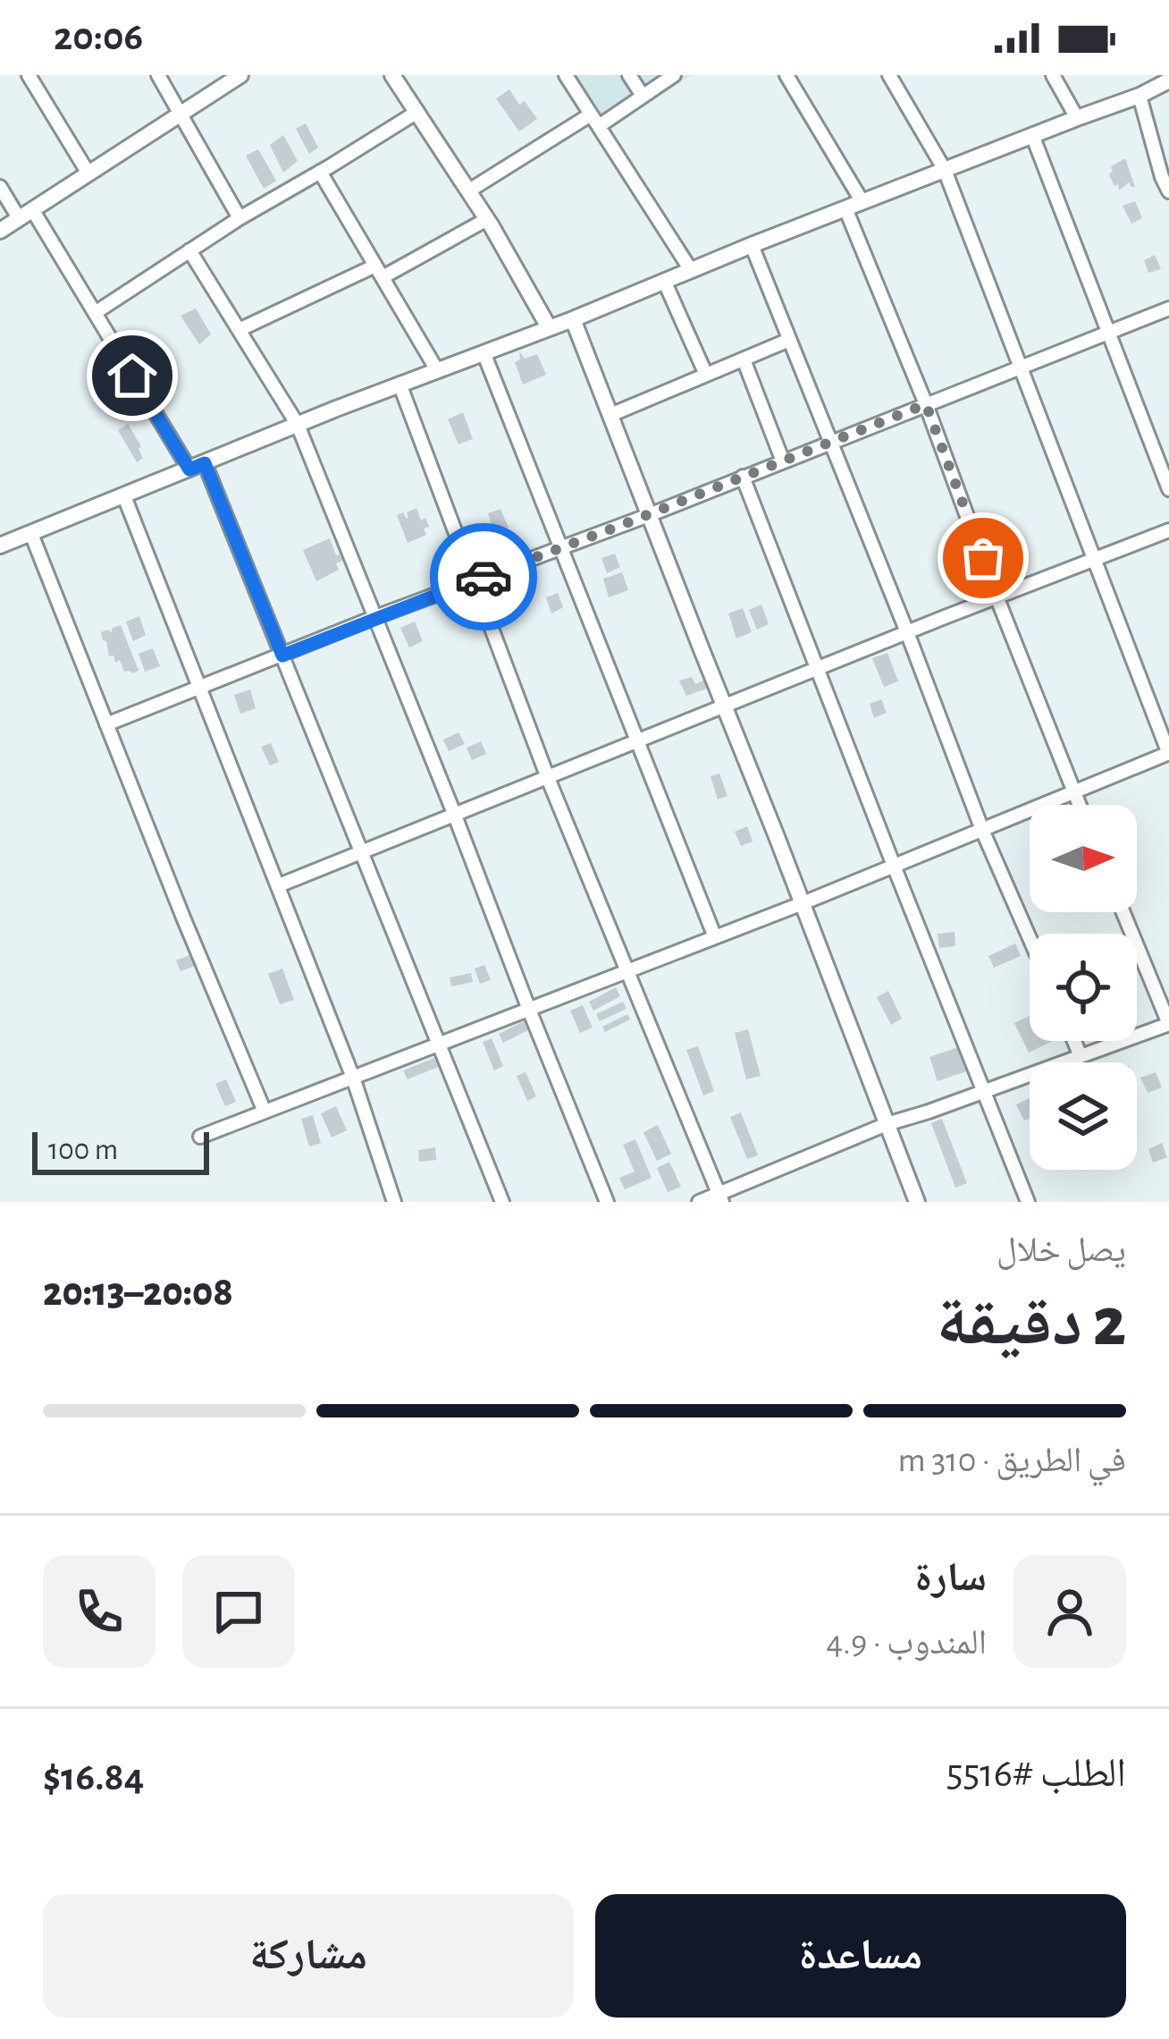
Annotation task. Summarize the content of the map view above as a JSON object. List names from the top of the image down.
{
  "scale_bar": "100 m",
  "north": "right",
  "page": {
    "status": "20:06",
    "scale": "100 m",
    "heading": ["2 دقيقة", "يصل خلال", "20:08–20:13"],
    "panel": [
      "سارة",
      "المندوب · 4.9",
      "الطلب #5516",
      "$16.84"
    ],
    "bar": "في الطريق · 310 m",
    "buttons": ["مساعدة", "مشاركة"]
  }
}
